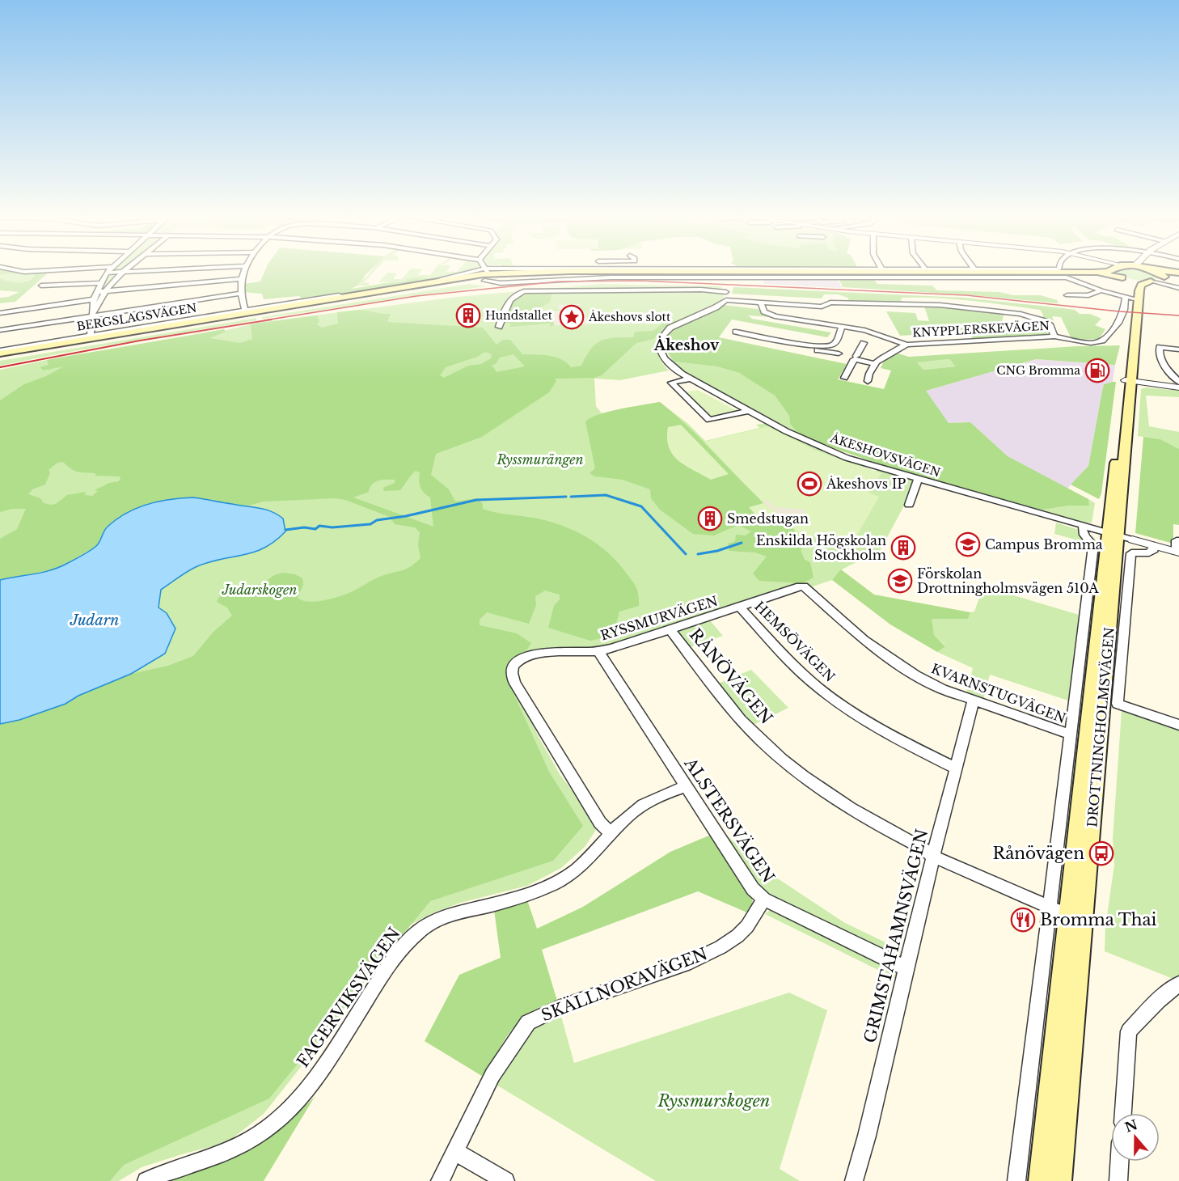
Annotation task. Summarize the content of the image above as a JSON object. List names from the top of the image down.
{
  "streets": {
    "main road": ["BERGSLAGSVÄGEN", "DROTTNINGHOLMSVÄGEN"],
    "street": [
      "KNYPPLERSKEVÄGEN",
      "ÅKESHOVSVÄGEN",
      "RYSSMURVÄGEN",
      "HEMSÖVÄGEN",
      "RÅNÖVÄGEN",
      "KVARNSTUGVÄGEN",
      "ALSTERSVÄGEN",
      "GRIMSTAHAMNSVÄGEN",
      "SKÄLLNORAVÄGEN",
      "FAGERVIKSVÄGEN"
    ]
  },
  "crossings": [
    ["BERGSLAGSVÄGEN", "DROTTNINGHOLMSVÄGEN"],
    ["KNYPPLERSKEVÄGEN", "DROTTNINGHOLMSVÄGEN"],
    ["ÅKESHOVSVÄGEN", "DROTTNINGHOLMSVÄGEN"],
    ["RYSSMURVÄGEN", "HEMSÖVÄGEN"],
    ["RYSSMURVÄGEN", "RÅNÖVÄGEN"],
    ["RYSSMURVÄGEN", "KVARNSTUGVÄGEN"],
    ["RYSSMURVÄGEN", "ALSTERSVÄGEN"],
    ["RYSSMURVÄGEN", "FAGERVIKSVÄGEN"],
    ["HEMSÖVÄGEN", "GRIMSTAHAMNSVÄGEN"],
    ["RÅNÖVÄGEN", "DROTTNINGHOLMSVÄGEN"],
    ["RÅNÖVÄGEN", "GRIMSTAHAMNSVÄGEN"],
    ["KVARNSTUGVÄGEN", "DROTTNINGHOLMSVÄGEN"],
    ["KVARNSTUGVÄGEN", "GRIMSTAHAMNSVÄGEN"],
    ["ALSTERSVÄGEN", "GRIMSTAHAMNSVÄGEN"],
    ["ALSTERSVÄGEN", "SKÄLLNORAVÄGEN"],
    ["ALSTERSVÄGEN", "FAGERVIKSVÄGEN"]
  ],
  "districts": ["Åkeshov"],
  "water": ["Judarn"],
  "parks": ["Ryssmurängen", "Judarskogen", "Ryssmurskogen"],
  "places": {
    "building": ["Hundstallet", "Smedstugan", "Enskilda Högskolan Stockholm"],
    "place": ["Åkeshovs slott"],
    "fuel station": ["CNG Bromma"],
    "sports": ["Åkeshovs IP"],
    "school or university": ["Campus Bromma", "Förskolan Drottningholmsvägen 510A"],
    "bus stop": ["Rånövägen"],
    "restaurant": ["Bromma Thai"]
  },
  "north": "top"
}
